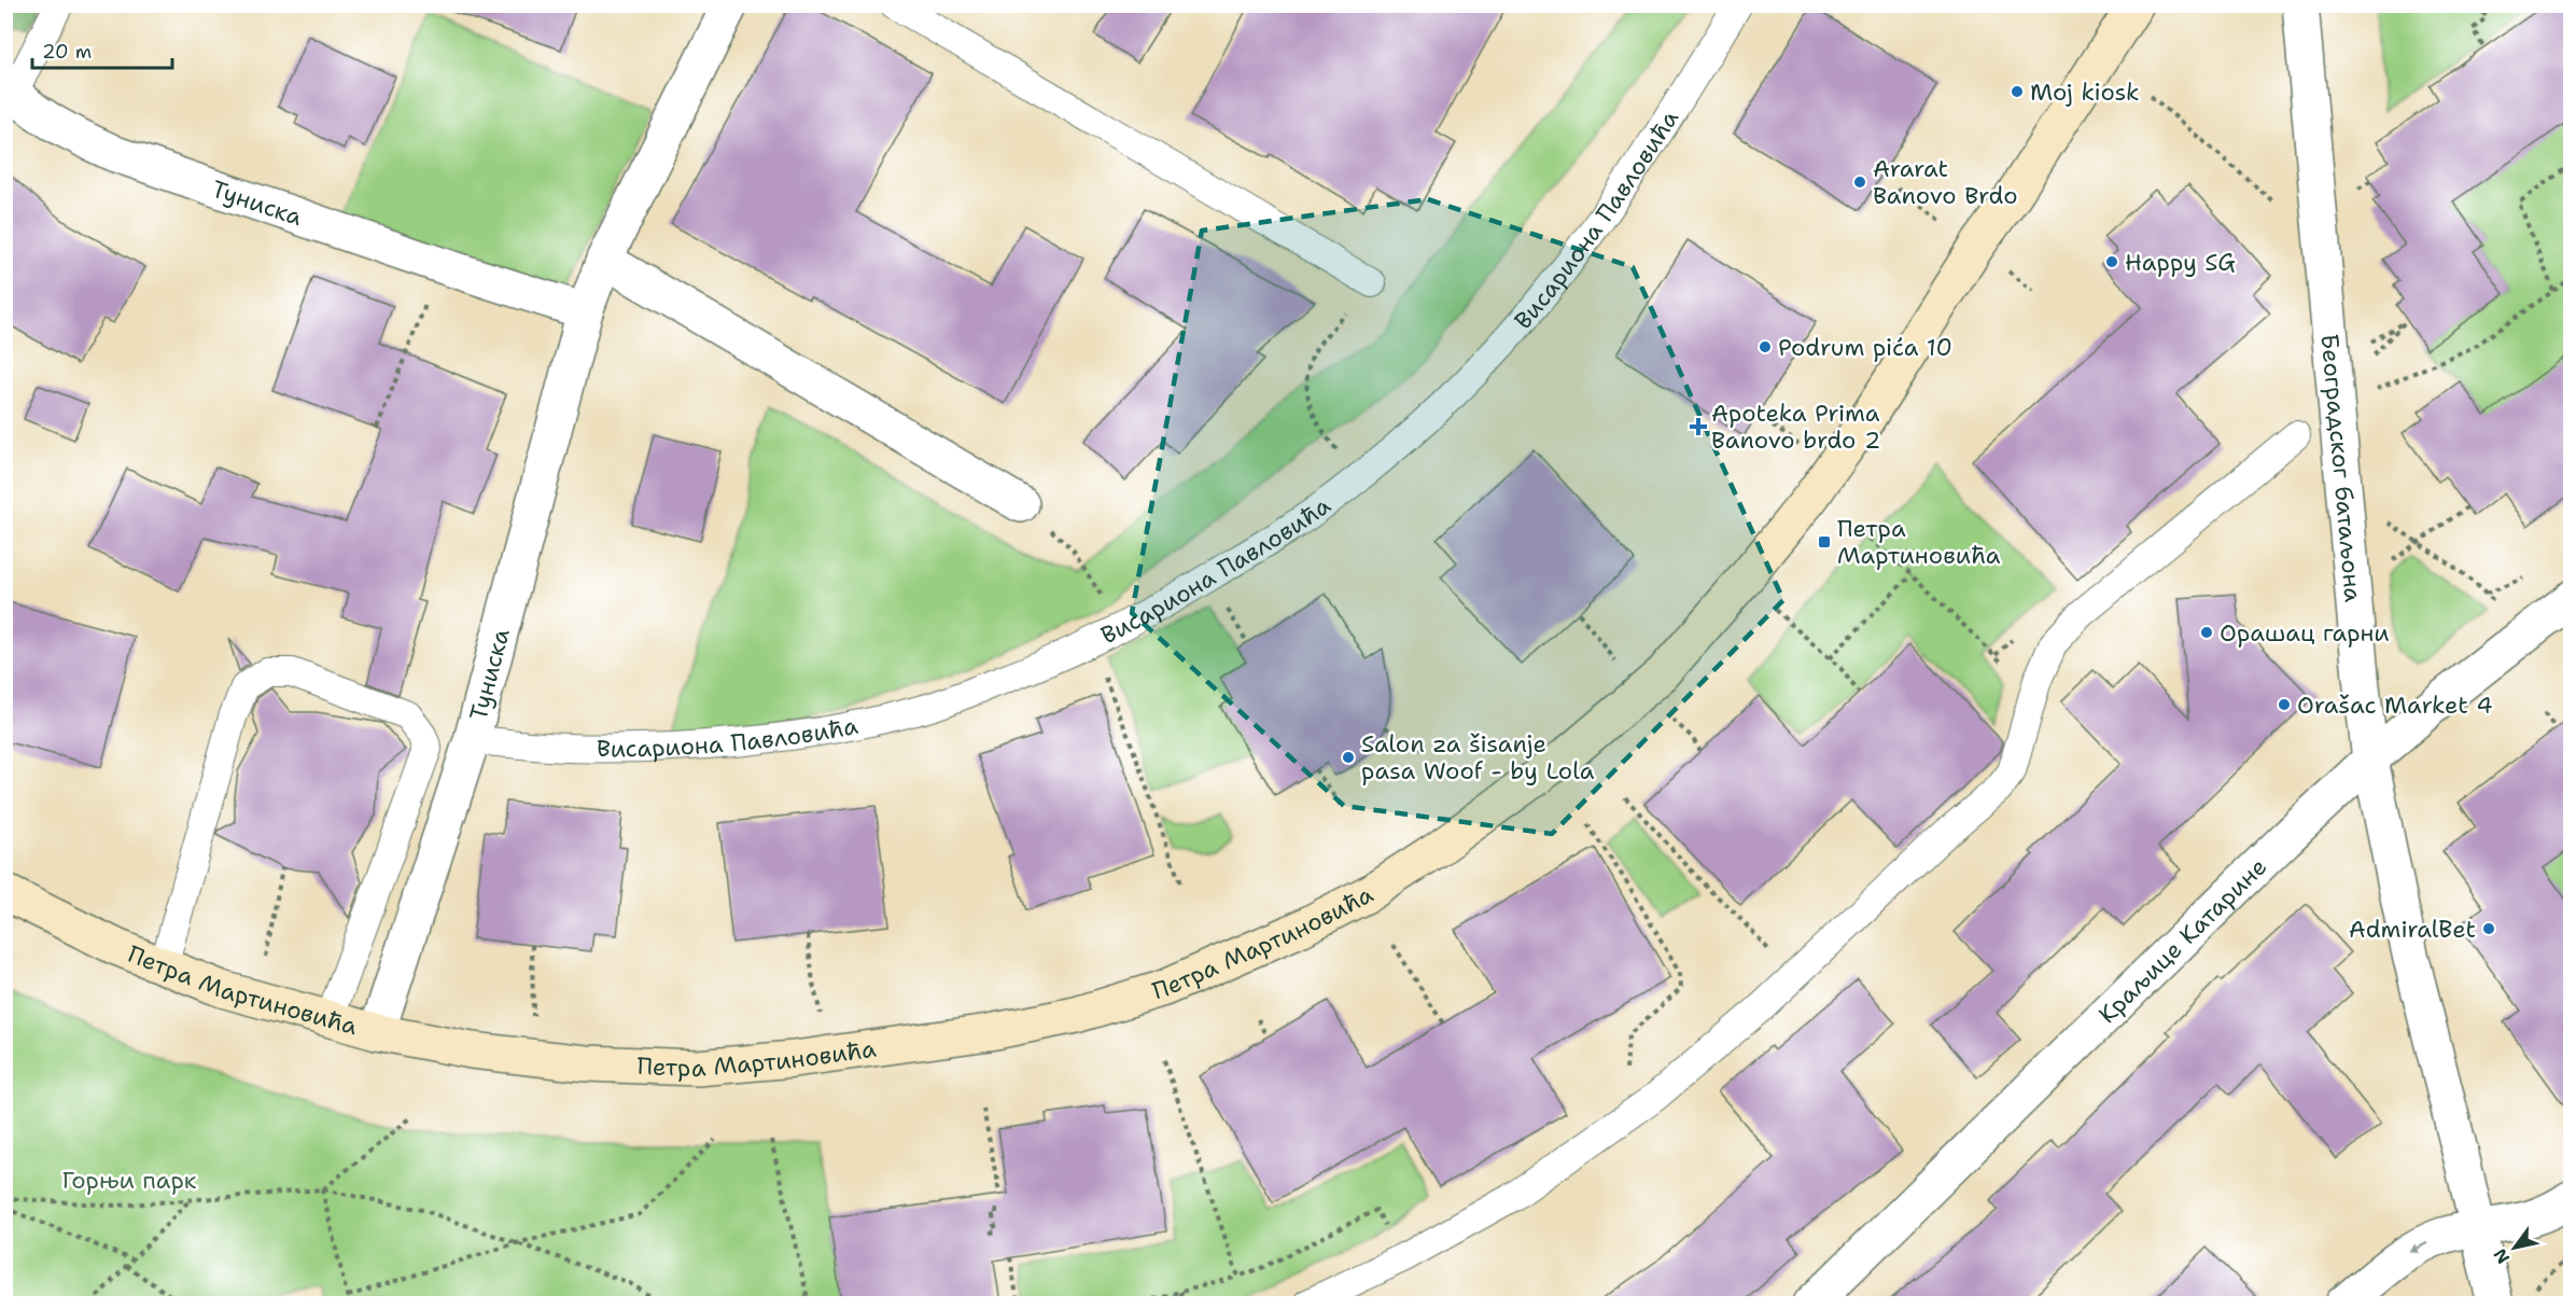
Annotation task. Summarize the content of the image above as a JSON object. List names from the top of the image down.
{
  "streets": {
    "street": [
      "Туниска",
      "Београдског батаљона",
      "Петра Мартиновића",
      "Краљице Катарине"
    ],
    "lane": ["Висариона Павловића"]
  },
  "crossings": [
    ["Туниска", "Висариона Павловића"],
    ["Туниска", "Петра Мартиновића"],
    ["Београдског батаљона", "Краљице Катарине"]
  ],
  "parks": ["Горњи парк"],
  "places": {
    "other": [
      "Moj kiosk",
      "Ararat Banovo Brdo",
      "Happy SG",
      "Podrum pića 10",
      "Орашац гарни",
      "Orašac Market 4",
      "Salon za šisanje pasa Woof - by Lola",
      "AdmiralBet"
    ],
    "health": ["Apoteka Prima Banovo brdo 2"],
    "transit": ["Петра Мартиновића"]
  },
  "scale_bar": "20 m",
  "north": "bottom left"
}
